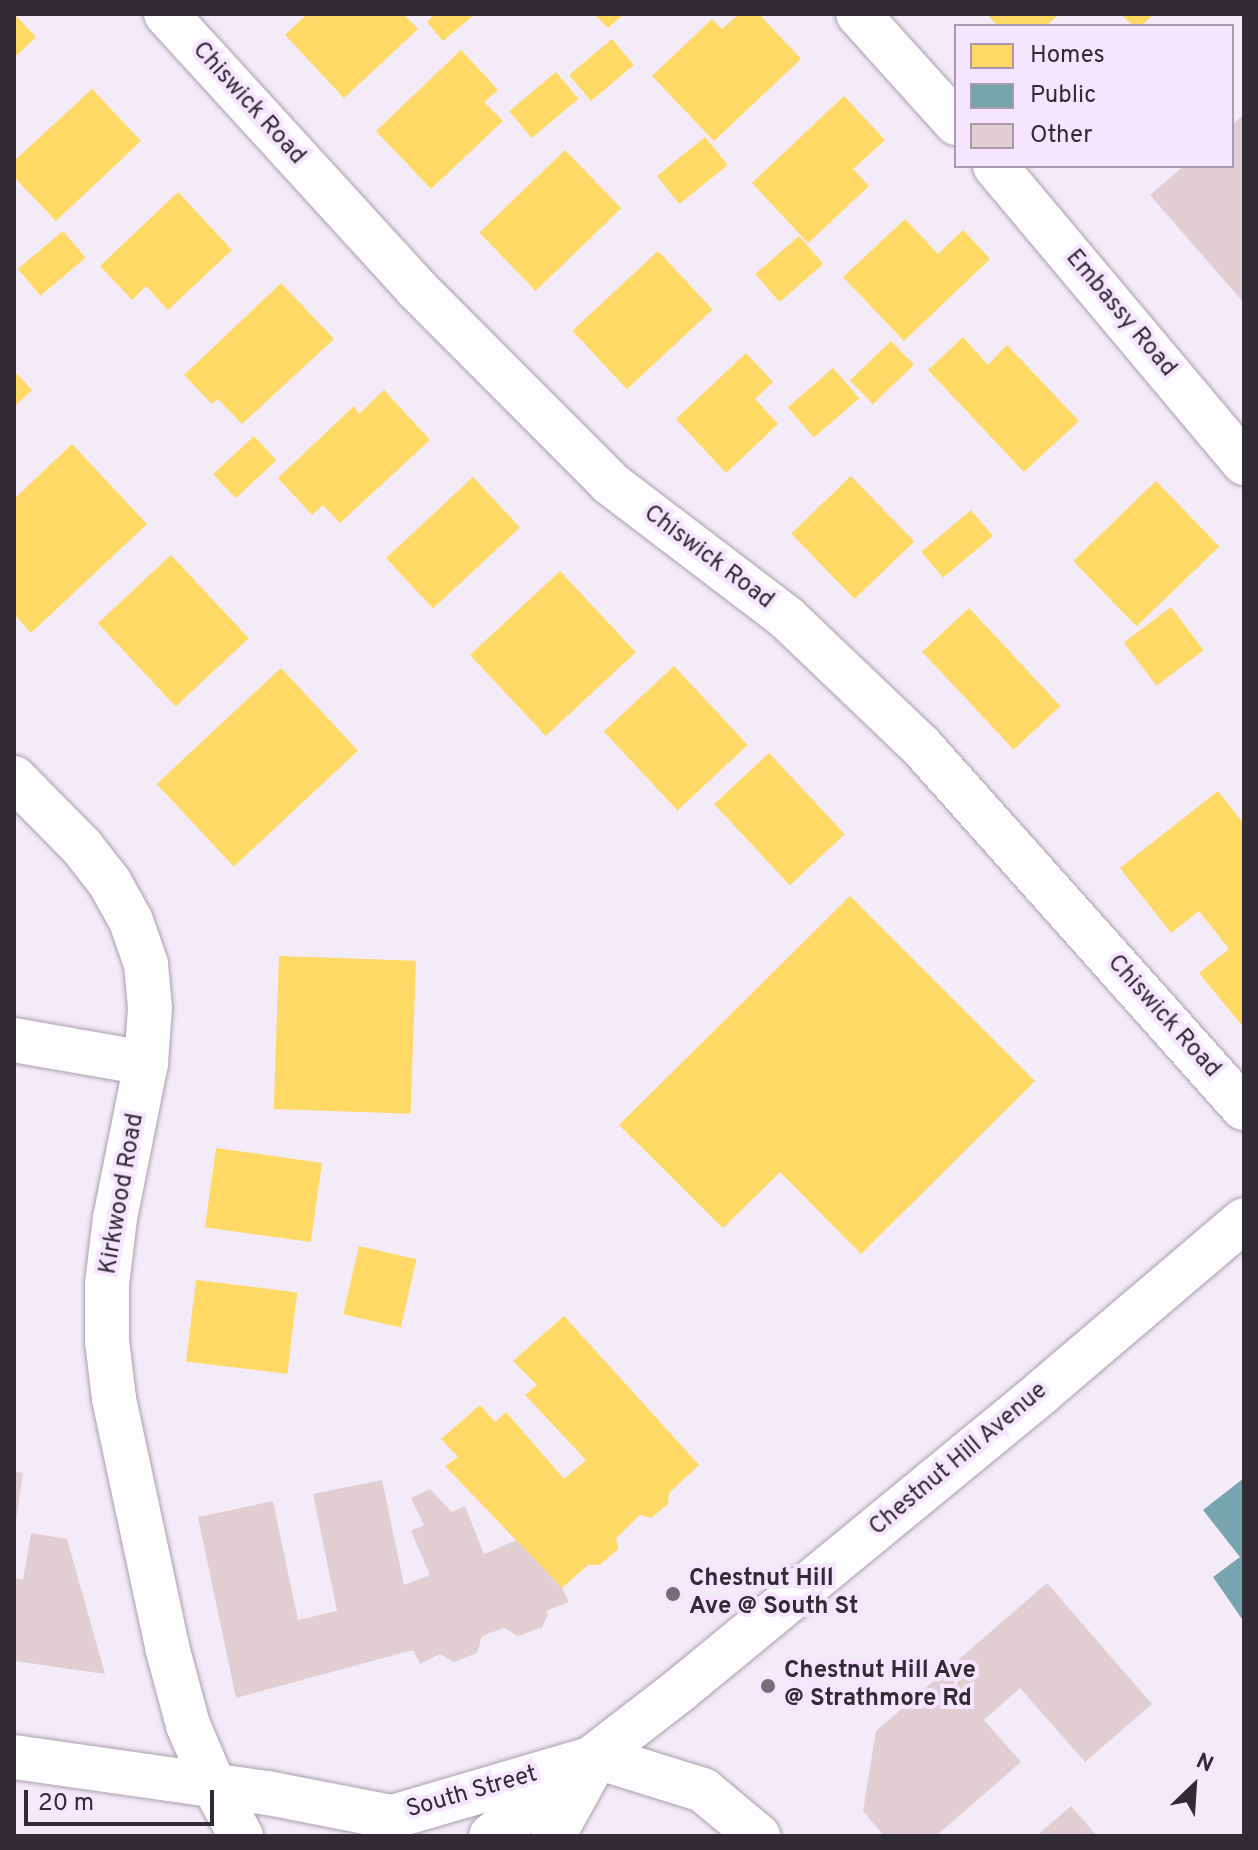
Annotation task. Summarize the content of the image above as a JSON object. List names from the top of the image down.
{
  "streets": {
    "street": [
      "Chiswick Road",
      "Embassy Road",
      "Kirkwood Road",
      "Chestnut Hill Avenue",
      "South Street"
    ]
  },
  "crossings": [
    ["Kirkwood Road", "South Street"],
    ["Chestnut Hill Avenue", "South Street"]
  ],
  "places": ["Chestnut Hill Ave @ South St", "Chestnut Hill Ave @ Strathmore Rd"],
  "legend": ["Homes", "Public", "Other"],
  "scale_bar": "20 m",
  "north": "top right"
}
